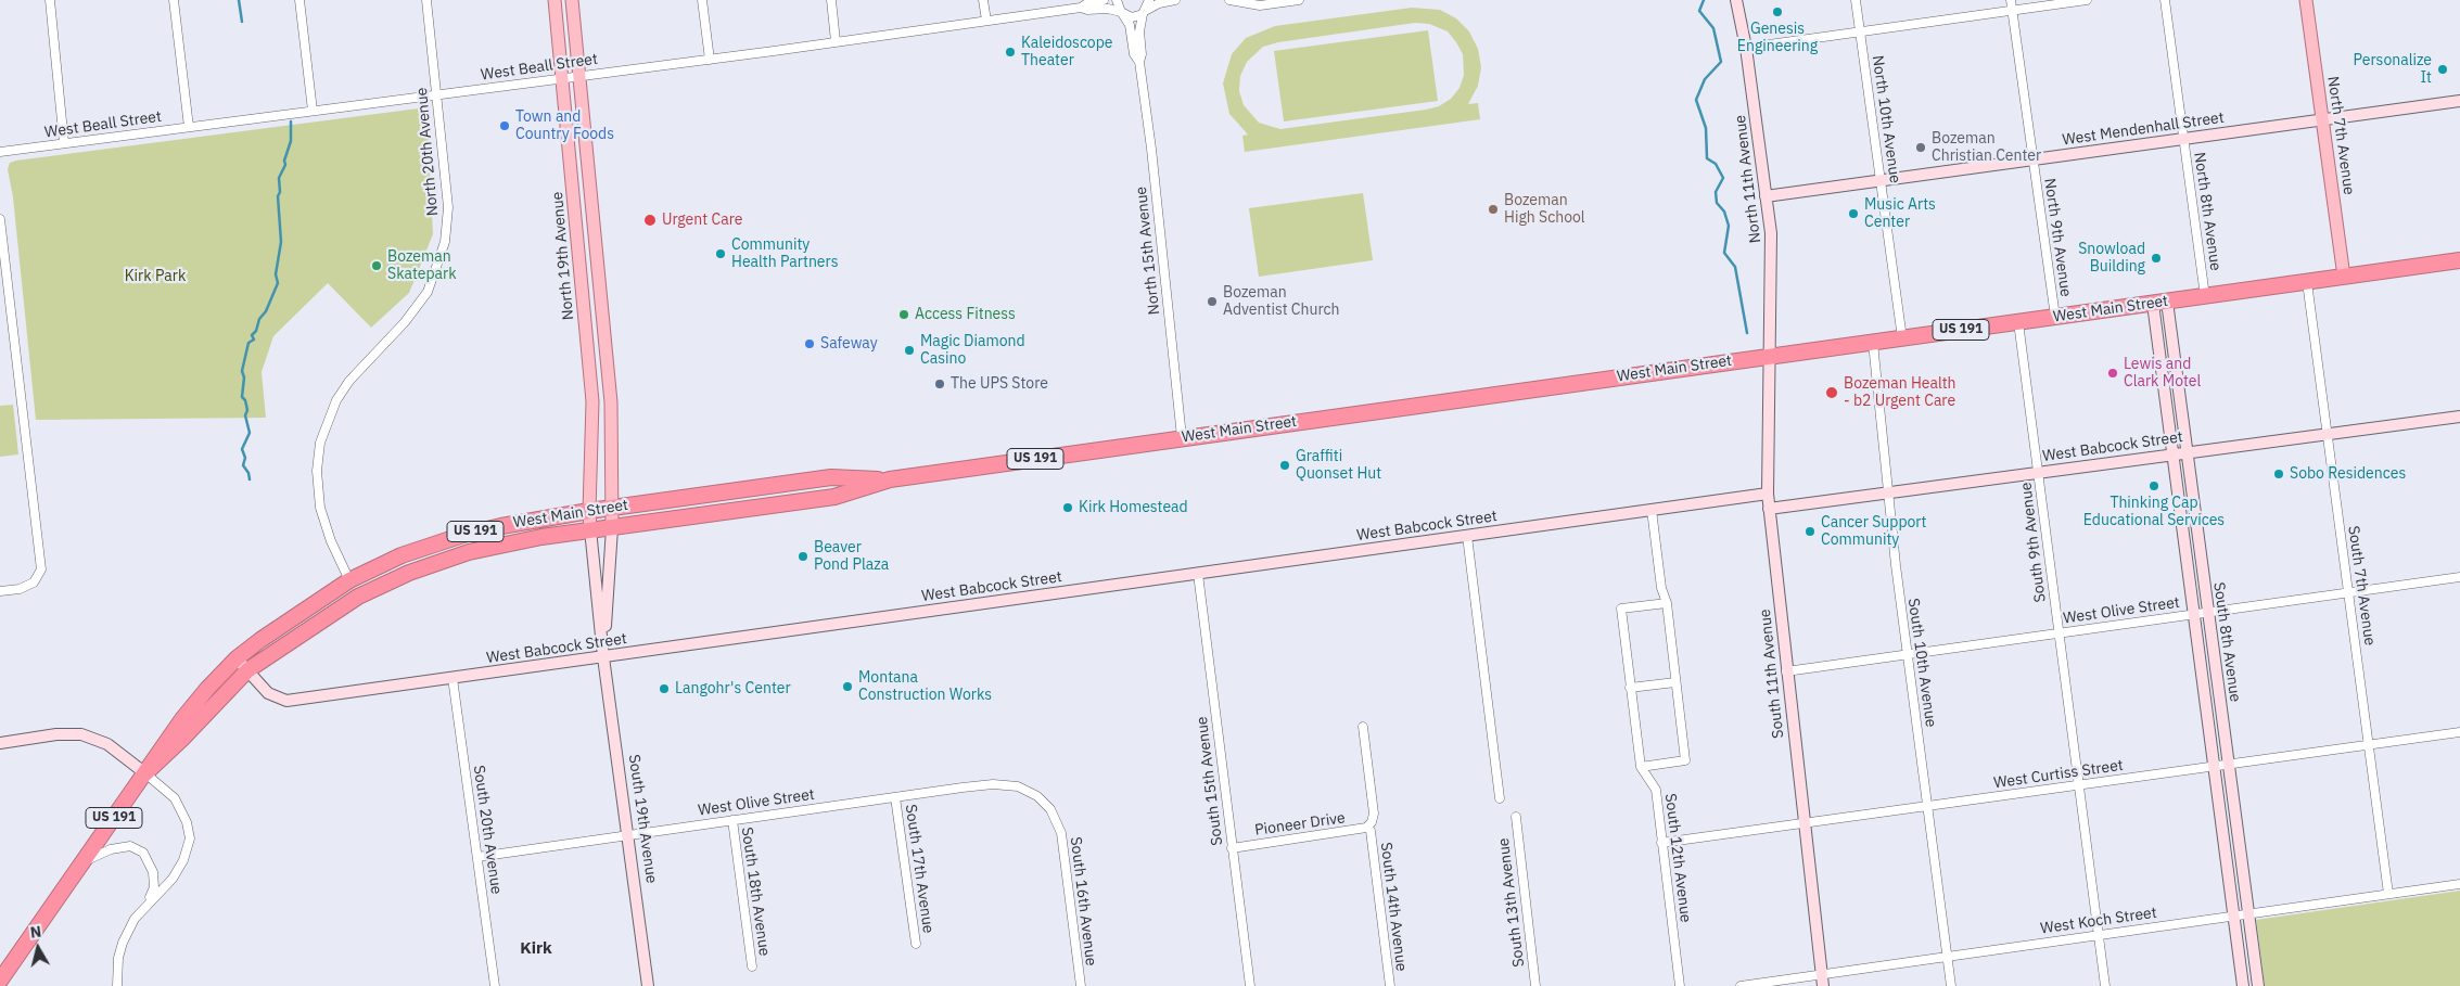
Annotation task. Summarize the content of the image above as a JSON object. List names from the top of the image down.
{
  "streets": {
    "highway": ["West Main Street", "US 191"],
    "main road": ["North 7th Avenue", "North 19th Avenue", "South 19th Avenue"],
    "street": [
      "West Beall Street",
      "North 10th Avenue",
      "West Mendenhall Street",
      "North 20th Avenue",
      "North 11th Avenue",
      "North 8th Avenue",
      "North 9th Avenue",
      "North 15th Avenue",
      "West Babcock Street",
      "South 9th Avenue",
      "South 7th Avenue",
      "West Olive Street",
      "South 8th Avenue",
      "South 10th Avenue",
      "South 11th Avenue",
      "West Curtiss Street",
      "South 15th Avenue",
      "Pioneer Drive",
      "South 20th Avenue",
      "South 12th Avenue",
      "South 17th Avenue",
      "South 18th Avenue",
      "South 16th Avenue",
      "South 13th Avenue",
      "South 14th Avenue",
      "West Koch Street"
    ]
  },
  "crossings": [
    ["West Beall Street", "North 20th Avenue"],
    ["West Beall Street", "North 15th Avenue"],
    ["West Beall Street", "North 19th Avenue"],
    ["North 10th Avenue", "West Mendenhall Street"],
    ["North 10th Avenue", "West Main Street"],
    ["West Mendenhall Street", "North 7th Avenue"],
    ["West Mendenhall Street", "North 11th Avenue"],
    ["West Mendenhall Street", "North 8th Avenue"],
    ["West Mendenhall Street", "North 9th Avenue"],
    ["North 7th Avenue", "West Main Street"],
    ["North 20th Avenue", "West Main Street"],
    ["North 11th Avenue", "West Main Street"],
    ["North 11th Avenue", "South 11th Avenue"],
    ["North 8th Avenue", "West Main Street"],
    ["North 9th Avenue", "West Main Street"],
    ["North 15th Avenue", "West Main Street"],
    ["North 19th Avenue", "West Main Street"],
    ["North 19th Avenue", "South 19th Avenue"],
    ["West Main Street", "West Babcock Street"],
    ["West Main Street", "South 9th Avenue"],
    ["West Main Street", "South 7th Avenue"],
    ["West Main Street", "South 8th Avenue"],
    ["West Main Street", "South 10th Avenue"],
    ["West Main Street", "South 11th Avenue"],
    ["West Main Street", "South 19th Avenue"],
    ["West Babcock Street", "South 9th Avenue"],
    ["West Babcock Street", "South 7th Avenue"],
    ["West Babcock Street", "South 8th Avenue"],
    ["West Babcock Street", "South 10th Avenue"],
    ["West Babcock Street", "South 11th Avenue"],
    ["West Babcock Street", "South 15th Avenue"],
    ["West Babcock Street", "South 19th Avenue"],
    ["West Babcock Street", "South 20th Avenue"],
    ["South 9th Avenue", "West Olive Street"],
    ["South 9th Avenue", "West Curtiss Street"],
    ["South 9th Avenue", "West Koch Street"],
    ["South 7th Avenue", "West Olive Street"],
    ["South 7th Avenue", "West Curtiss Street"],
    ["South 7th Avenue", "West Koch Street"],
    ["West Olive Street", "South 8th Avenue"],
    ["West Olive Street", "South 10th Avenue"],
    ["West Olive Street", "South 11th Avenue"],
    ["West Olive Street", "South 19th Avenue"],
    ["West Olive Street", "South 20th Avenue"],
    ["West Olive Street", "South 17th Avenue"],
    ["West Olive Street", "South 18th Avenue"],
    ["West Olive Street", "South 16th Avenue"],
    ["South 8th Avenue", "West Curtiss Street"],
    ["South 8th Avenue", "West Koch Street"],
    ["South 10th Avenue", "West Curtiss Street"],
    ["South 10th Avenue", "West Koch Street"],
    ["South 11th Avenue", "West Curtiss Street"],
    ["South 11th Avenue", "West Koch Street"],
    ["West Curtiss Street", "South 12th Avenue"],
    ["South 15th Avenue", "Pioneer Drive"]
  ],
  "districts": ["Kirk"],
  "parks": ["Kirk Park"],
  "places": [
    "Genesis Engineering",
    "Kaleidoscope Theater",
    "Personalize It",
    "Town and Country Foods",
    "Bozeman Christian Center",
    "Bozeman High School",
    "Music Arts Center",
    "Urgent Care",
    "Community Health Partners",
    "Snowload Building",
    "Bozeman Skatepark",
    "Bozeman Adventist Church",
    "Access Fitness",
    "Safeway",
    "Magic Diamond Casino",
    "Lewis and Clark Motel",
    "The UPS Store",
    "Bozeman Health - b2 Urgent Care",
    "Graffiti Quonset Hut",
    "Sobo Residences",
    "Thinking Cap Educational Services",
    "Kirk Homestead",
    "Cancer Support Community",
    "Beaver Pond Plaza",
    "Montana Construction Works",
    "Langohr's Center"
  ],
  "north": "top"
}
